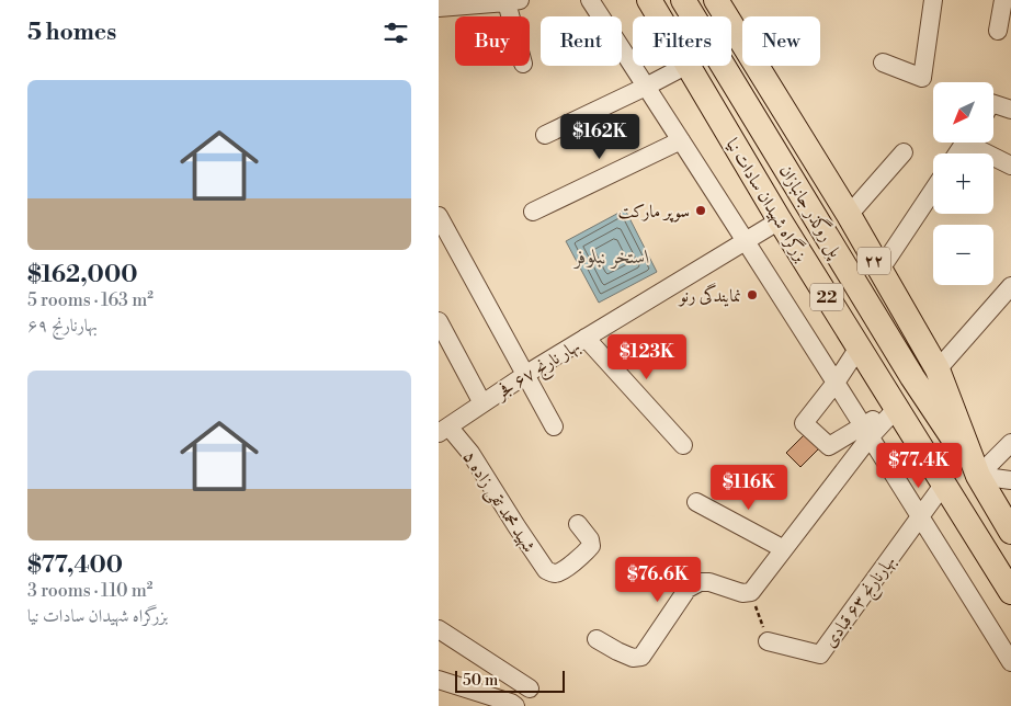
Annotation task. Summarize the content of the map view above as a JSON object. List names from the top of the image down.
{
  "streets": {
    "highway": [
      "بزرگراه شهیدان سادات نیا",
      "پل روگذر جانبازان",
      "۲۲",
      "22"
    ],
    "street": ["بهار نارنج ۶۷ فجر", "شهید محمد تقی زاده ۵", "بهارنارنج ۶۳ قبادی"]
  },
  "crossings": [
    ["بزرگراه شهیدان سادات نیا", "بهار نارنج ۶۷ فجر"],
    ["پل روگذر جانبازان", "۲۲"],
    ["بهار نارنج ۶۷ فجر", "شهید محمد تقی زاده ۵"]
  ],
  "water": ["استخر نبلوفر"],
  "places": ["سوپر مارکت", "نمایندگی رنو"],
  "scale_bar": "50 m",
  "north": "bottom left",
  "page": {
    "heading": "5 homes",
    "chip": [
      "Buy",
      "Rent",
      "Filters",
      "New"
    ],
    "list": [
      {
        "name": "$162,000",
        "note": "5 rooms · 163 m² · بهارنارنج ۶۹"
      },
      {
        "name": "$77,400",
        "note": "3 rooms · 110 m² · بزرگراه شهیدان سادات نیا"
      }
    ],
    "map_buttons": ["+", "−"],
    "price": [
      "$162K",
      "$123K",
      "$77.4K",
      "$116K",
      "$76.6K"
    ],
    "scale": "50 m"
  }
}
